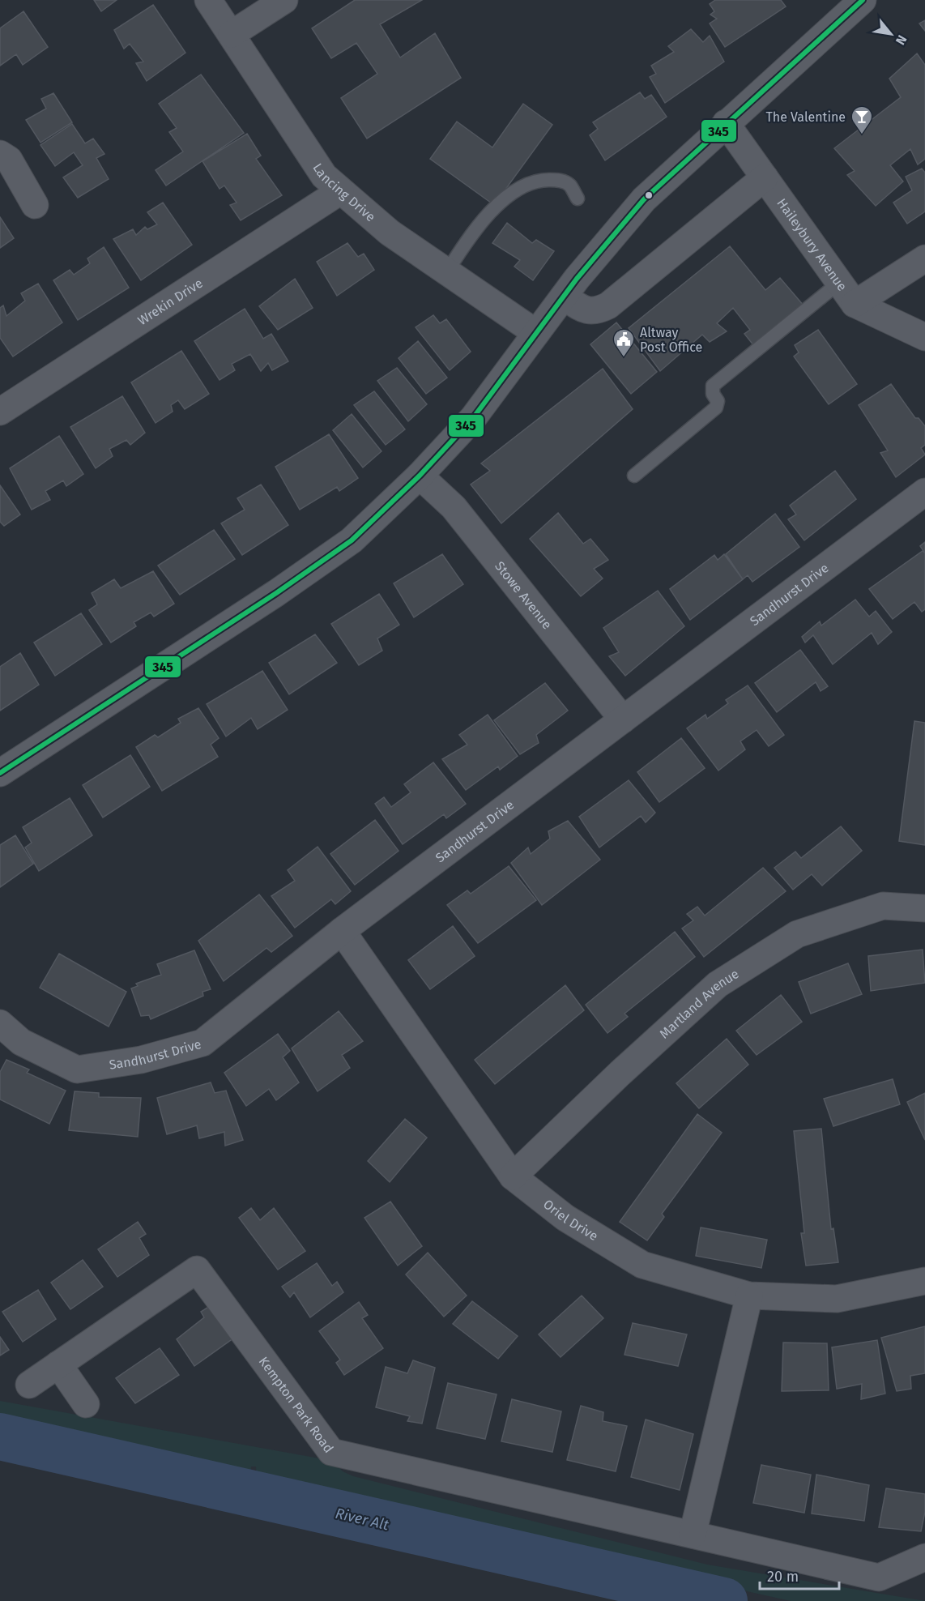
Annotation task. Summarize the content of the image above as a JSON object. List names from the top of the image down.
{
  "streets": {
    "street": [
      "Lancing Drive",
      "Haileybury Avenue",
      "Wrekin Drive",
      "Sandhurst Drive",
      "Stowe Avenue",
      "Martland Avenue",
      "Oriel Drive",
      "Kempton Park Road"
    ]
  },
  "crossings": [
    ["Lancing Drive", "Wrekin Drive"],
    ["Sandhurst Drive", "Stowe Avenue"],
    ["Sandhurst Drive", "Oriel Drive"],
    ["Martland Avenue", "Oriel Drive"]
  ],
  "water": ["River Alt"],
  "places": {
    "bar": ["The Valentine"],
    "public building": ["Altway Post Office"]
  },
  "lines": ["transit line 345"],
  "scale_bar": "20 m",
  "north": "bottom right"
}
